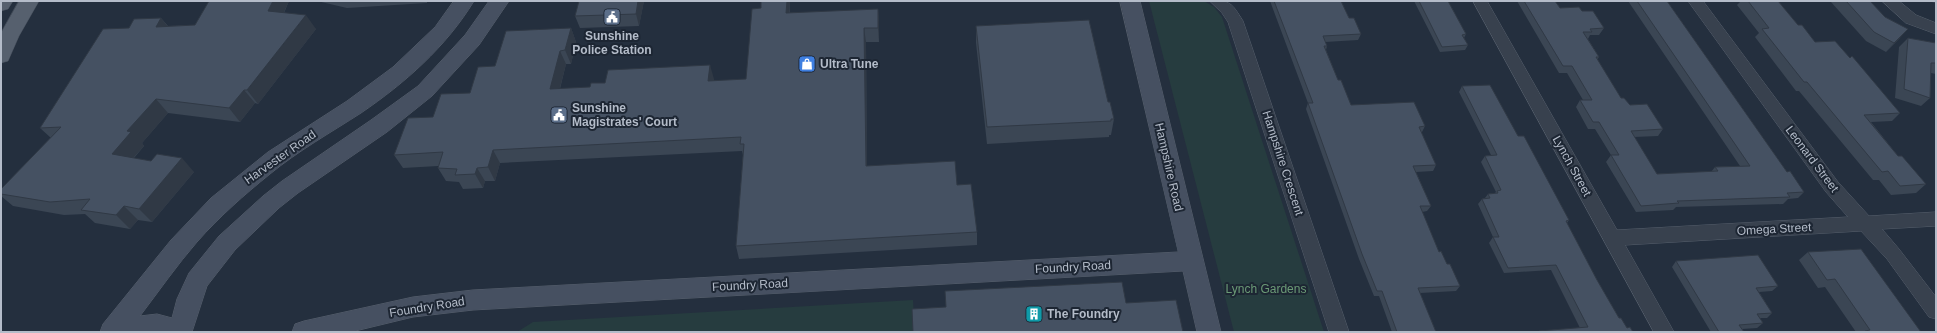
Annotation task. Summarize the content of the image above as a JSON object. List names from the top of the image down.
{
  "streets": {
    "street": [
      "Harvester Road",
      "Leonard Street",
      "Hampshire Crescent",
      "Lynch Street",
      "Hampshire Road",
      "Omega Street",
      "Foundry Road"
    ]
  },
  "crossings": [
    ["Leonard Street", "Omega Street"],
    ["Lynch Street", "Omega Street"],
    ["Hampshire Road", "Foundry Road"]
  ],
  "parks": ["Lynch Gardens"],
  "places": {
    "public building": ["Sunshine Police Station", "Sunshine Magistrates' Court"],
    "shop": ["Ultra Tune"],
    "building": ["The Foundry"]
  }
}
